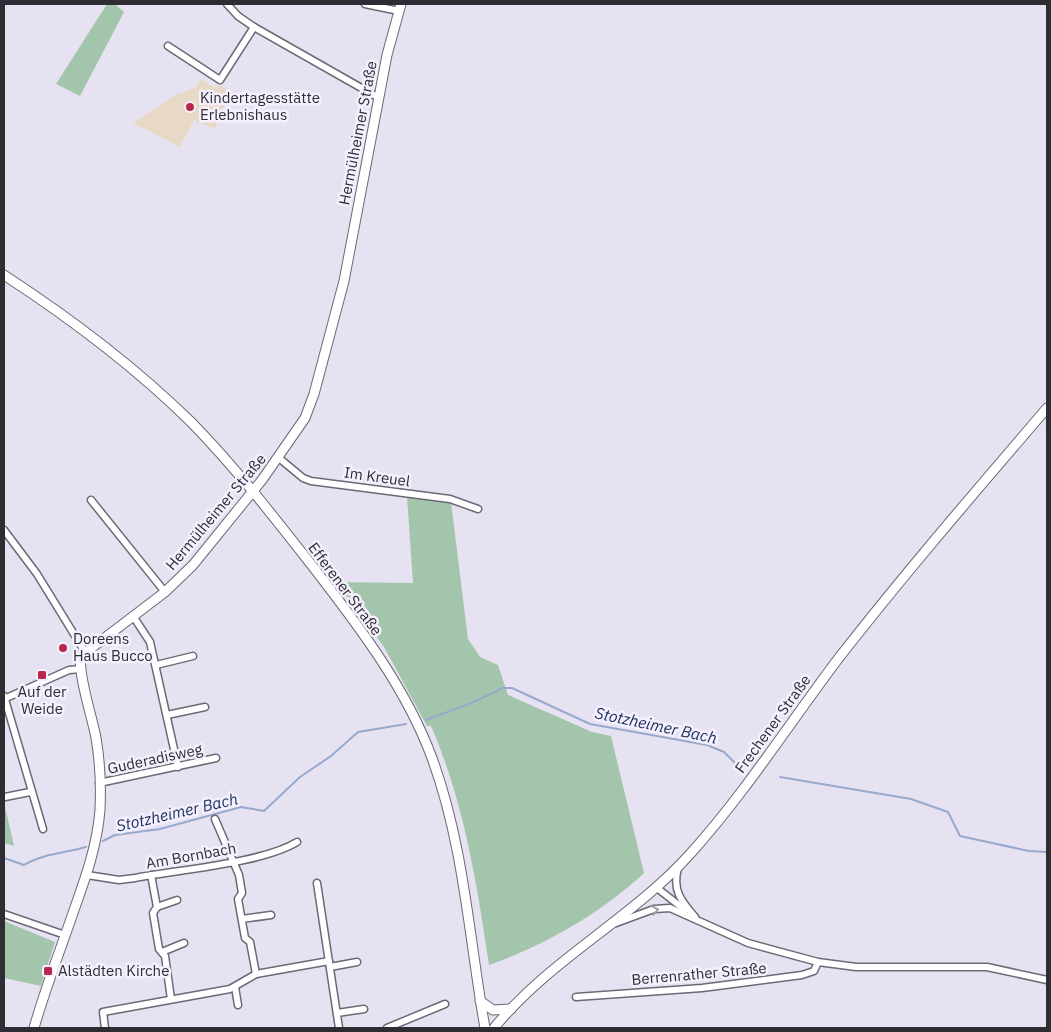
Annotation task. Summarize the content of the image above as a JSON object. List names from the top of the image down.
{
  "streets": {
    "street": [
      "Hermülheimer Straße",
      "Im Kreuel",
      "Efferener Straße",
      "Frechener Straße",
      "Guderadisweg",
      "Am Bornbach",
      "Berrenrather Straße"
    ]
  },
  "crossings": [
    ["Hermülheimer Straße", "Im Kreuel"],
    ["Hermülheimer Straße", "Efferener Straße"],
    ["Frechener Straße", "Berrenrather Straße"]
  ],
  "water": ["Stotzheimer Bach"],
  "places": {
    "other": ["Kindertagesstätte Erlebnishaus", "Doreens Haus Bucco"],
    "transit": ["Auf der Weide", "Alstädten Kirche"]
  }
}
